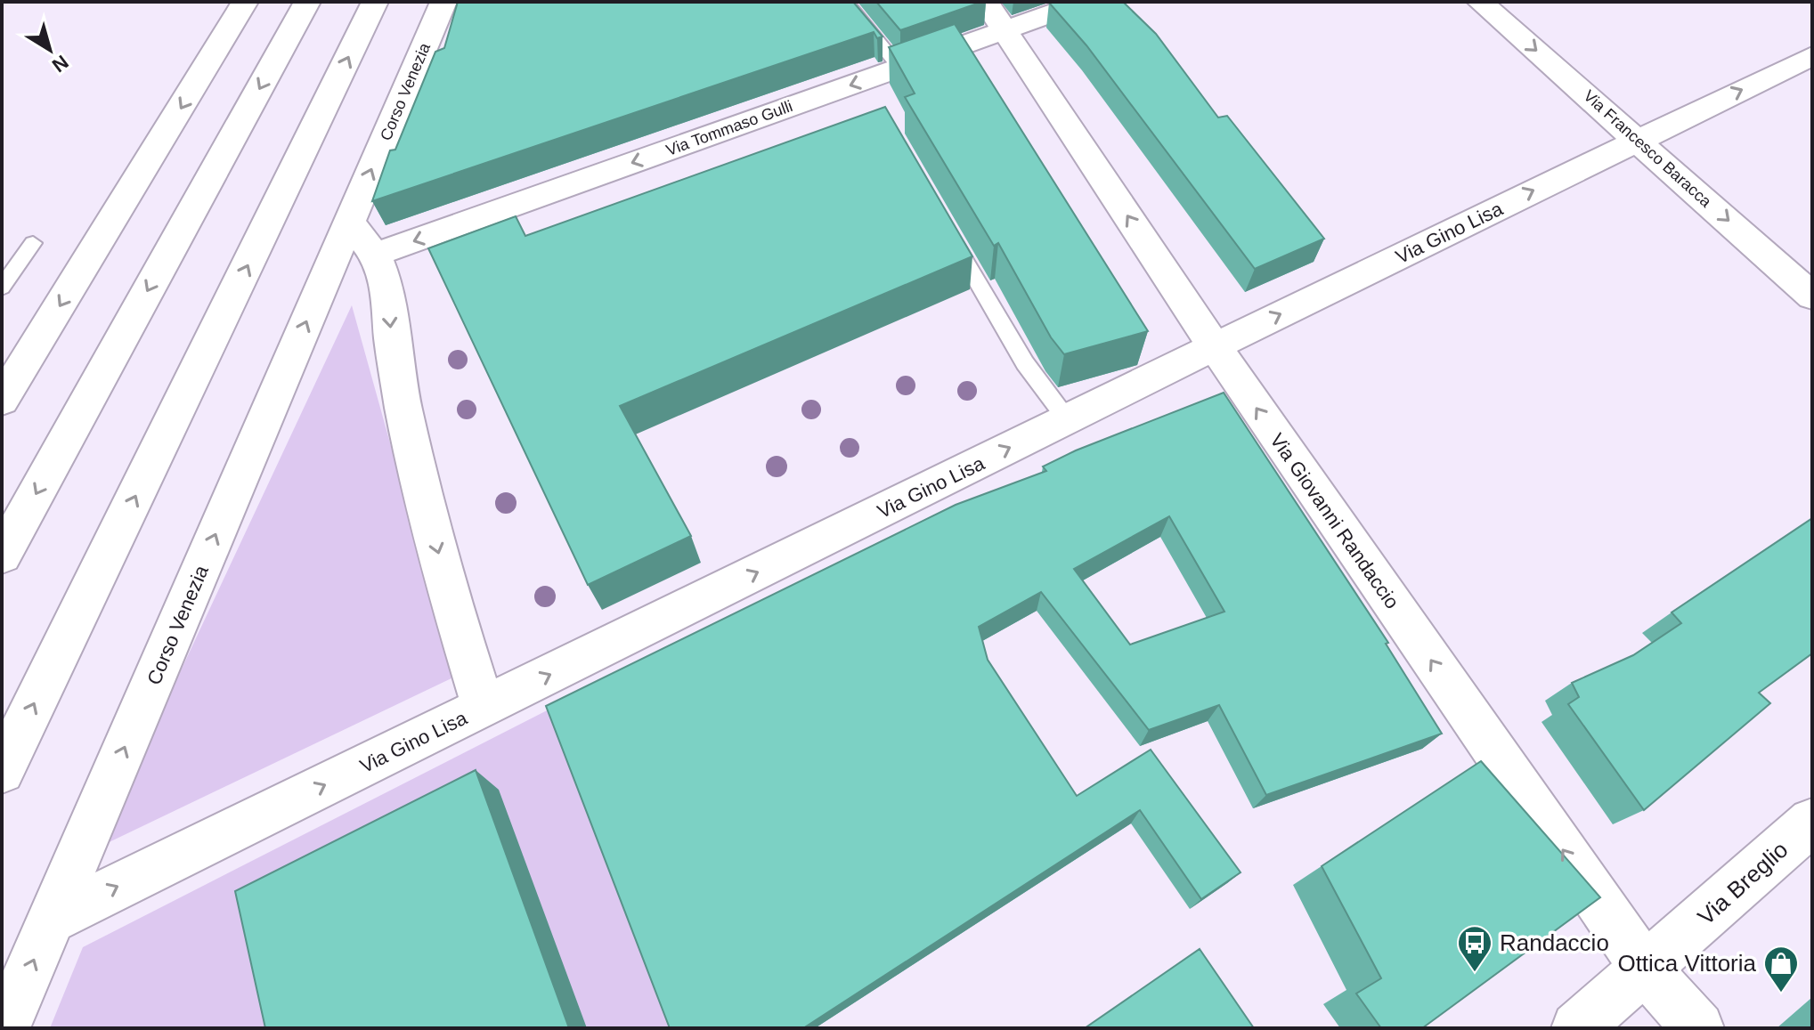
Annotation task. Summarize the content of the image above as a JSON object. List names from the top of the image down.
{
  "streets": {
    "street": [
      "Corso Venezia",
      "Via Tommaso Gulli",
      "Via Francesco Baracca",
      "Via Gino Lisa",
      "Via Giovanni Randaccio",
      "Via Breglio"
    ]
  },
  "crossings": [
    ["Corso Venezia", "Via Gino Lisa"],
    ["Via Tommaso Gulli", "Via Giovanni Randaccio"],
    ["Via Francesco Baracca", "Via Gino Lisa"],
    ["Via Gino Lisa", "Via Giovanni Randaccio"],
    ["Via Giovanni Randaccio", "Via Breglio"]
  ],
  "one_way": [
    "Via Tommaso Gulli",
    "Via Francesco Baracca",
    "Via Gino Lisa",
    "Via Giovanni Randaccio"
  ],
  "places": {
    "bus stop": ["Randaccio"],
    "shop": ["Ottica Vittoria"]
  },
  "north": "bottom right"
}
